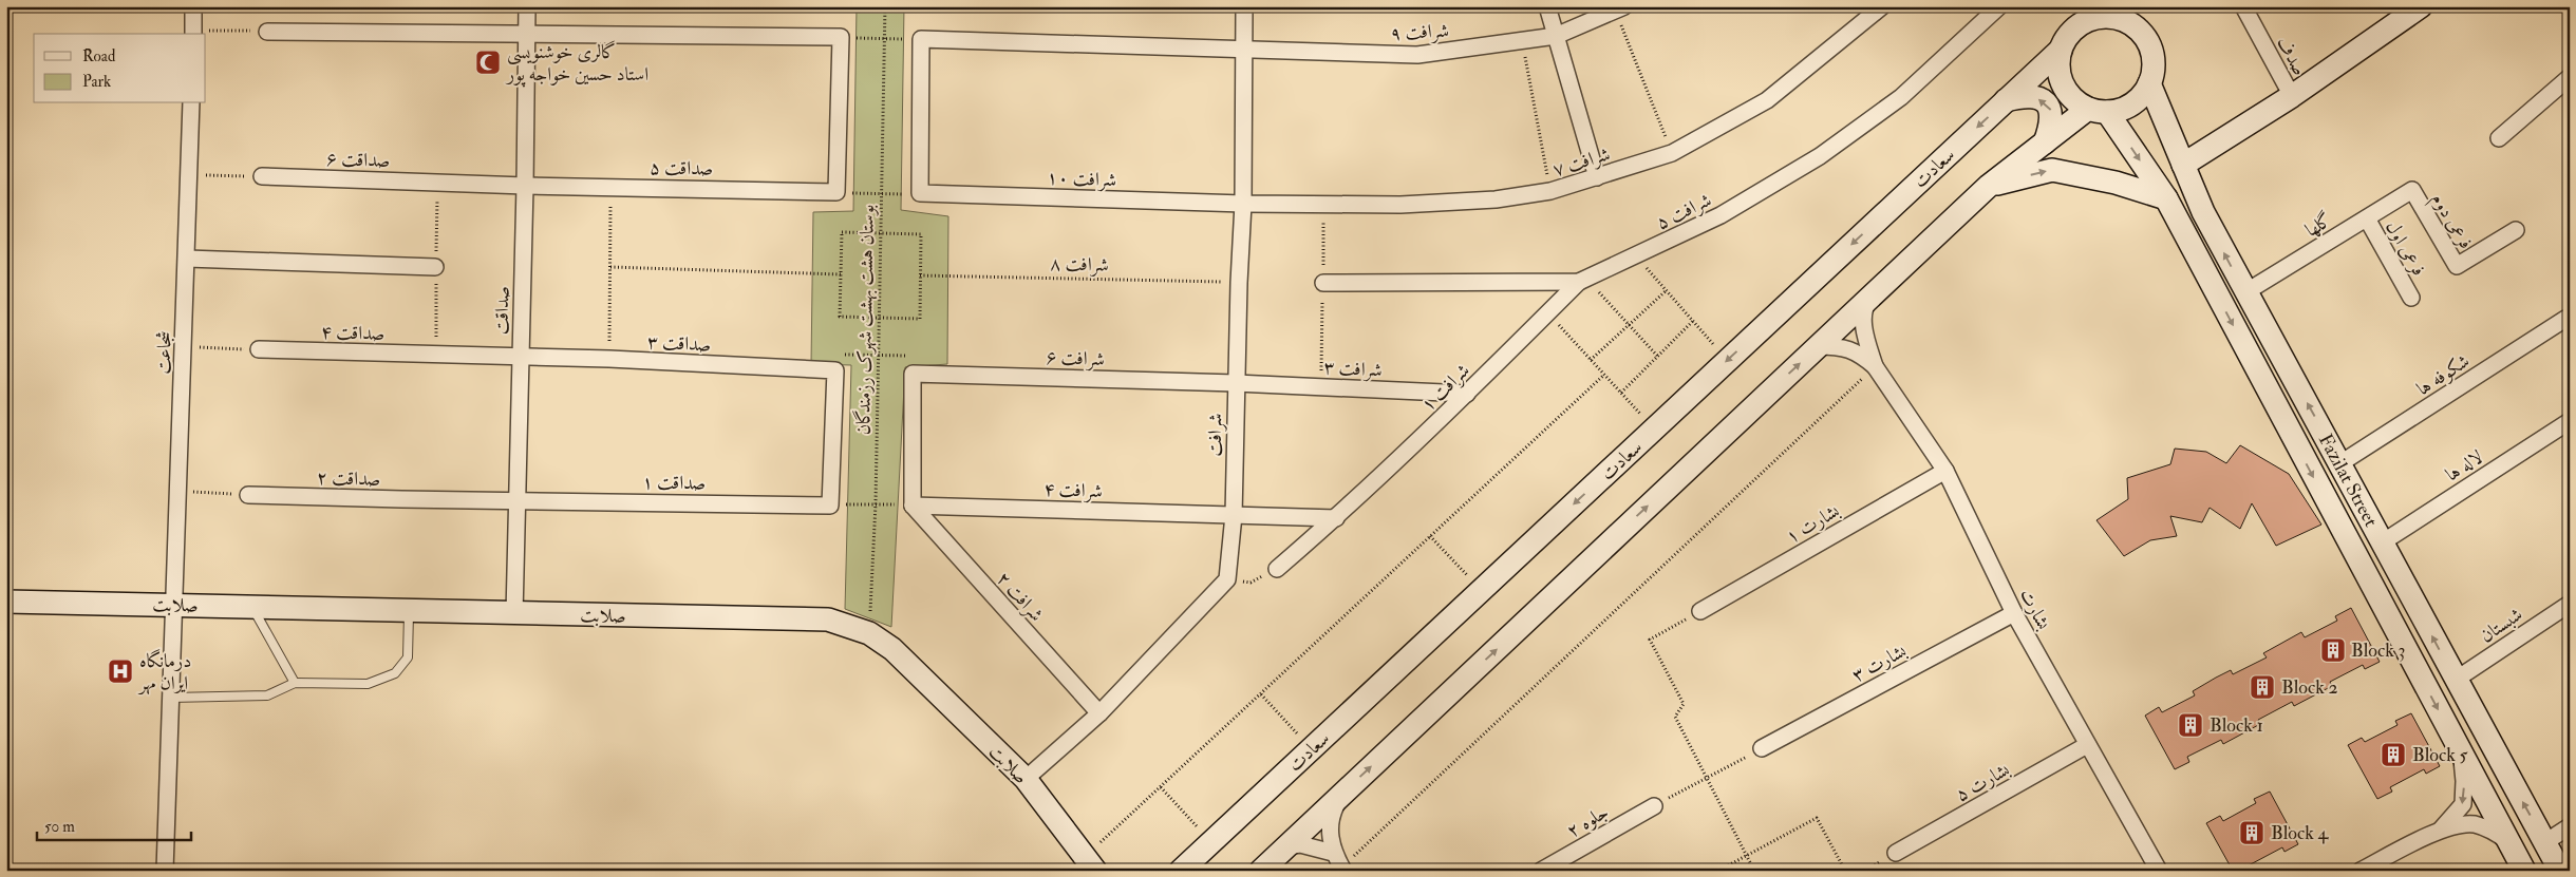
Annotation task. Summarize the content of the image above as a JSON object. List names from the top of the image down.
{
  "streets": {
    "street": [
      "شرافت ۹",
      "صدف",
      "صداقت ۶",
      "شرافت ۷",
      "صداقت ۵",
      "سعادت",
      "شرافت ۱۰",
      "شرافت ۵",
      "فرعی دوم",
      "گلها",
      "فرعی اول",
      "صداقت",
      "صداقت ۴",
      "صداقت ۳",
      "شجاعت",
      "شرافت ۶",
      "شرافت ۳",
      "شکوفه ها",
      "شرافت ۱",
      "شرافت",
      "لاله ها",
      "صداقت ۲",
      "Fazilat Street",
      "صداقت ۱",
      "شرافت ۴",
      "بشارت ۱",
      "شرافت ۲",
      "صلابت",
      "بشارت",
      "شبستان",
      "بشارت ۳",
      "بشارت ۵",
      "جلوه ۲"
    ],
    "path": ["شرافت ۸", "بوستان هشت بهشت شهرک رزمندگان"]
  },
  "crossings": [
    ["شرافت ۹", "شرافت"],
    ["صداقت ۶", "صداقت ۵"],
    ["صداقت ۶", "صداقت"],
    ["شرافت ۷", "شرافت ۱۰"],
    ["شرافت ۷", "شرافت"],
    ["صداقت ۵", "صداقت"],
    ["سعادت", "Fazilat Street"],
    ["شرافت ۱۰", "شرافت"],
    ["شرافت ۵", "شرافت ۱"],
    ["فرعی دوم", "گلها"],
    ["گلها", "فرعی اول"],
    ["گلها", "Fazilat Street"],
    ["شرافت ۸", "شرافت"],
    ["صداقت", "صداقت ۴"],
    ["صداقت", "صداقت ۳"],
    ["صداقت", "صداقت ۲"],
    ["صداقت", "صداقت ۱"],
    ["صداقت", "صلابت"],
    ["بوستان هشت بهشت شهرک رزمندگان", "صلابت"],
    ["صداقت ۴", "صداقت ۳"],
    ["شجاعت", "صلابت"],
    ["شرافت ۶", "شرافت ۳"],
    ["شرافت ۶", "شرافت"],
    ["شرافت ۳", "شرافت ۱"],
    ["شرافت ۳", "شرافت"],
    ["شکوفه ها", "Fazilat Street"],
    ["شرافت", "شرافت ۴"],
    ["لاله ها", "Fazilat Street"],
    ["صداقت ۲", "صداقت ۱"],
    ["Fazilat Street", "شبستان"],
    ["شرافت ۴", "شرافت ۲"],
    ["بشارت ۱", "بشارت"],
    ["بشارت", "بشارت ۳"],
    ["بشارت", "بشارت ۵"]
  ],
  "places": {
    "mosque": ["گالری خوشنویسی استاد حسین خواجه پور"],
    "building": [
      "Block 3",
      "Block 2",
      "Block 1",
      "Block 5",
      "Block 4"
    ],
    "hospital": ["درمانگاه ایران مهر"]
  },
  "legend": ["Road", "Park"],
  "scale_bar": "50 m"
}
